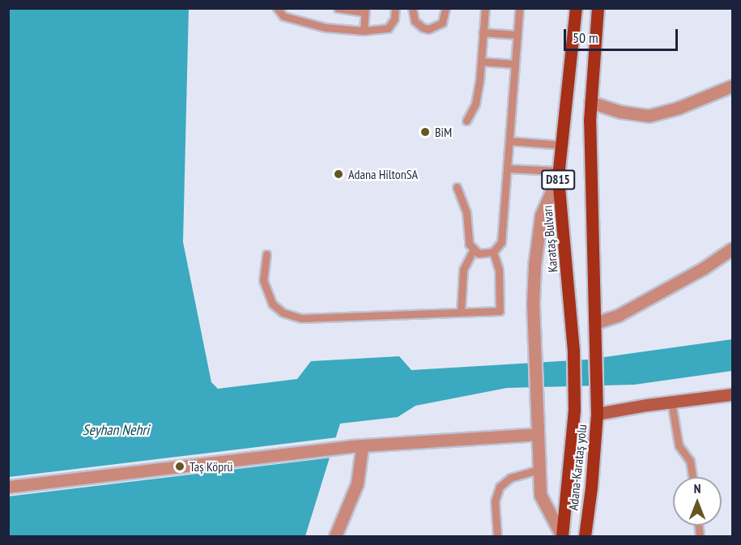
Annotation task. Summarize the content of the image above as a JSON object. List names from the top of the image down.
{
  "streets": {
    "main road": ["D815", "Karataş Bulvarı", "Adana-Karataş yolu"]
  },
  "crossings": [
    ["D815", "Adana-Karataş yolu"],
    ["Karataş Bulvarı", "Adana-Karataş yolu"]
  ],
  "water": ["Seyhan Nehri"],
  "places": ["BiM", "Adana HiltonSA", "Taș Köprü"],
  "scale_bar": "50 m",
  "north": "top"
}
